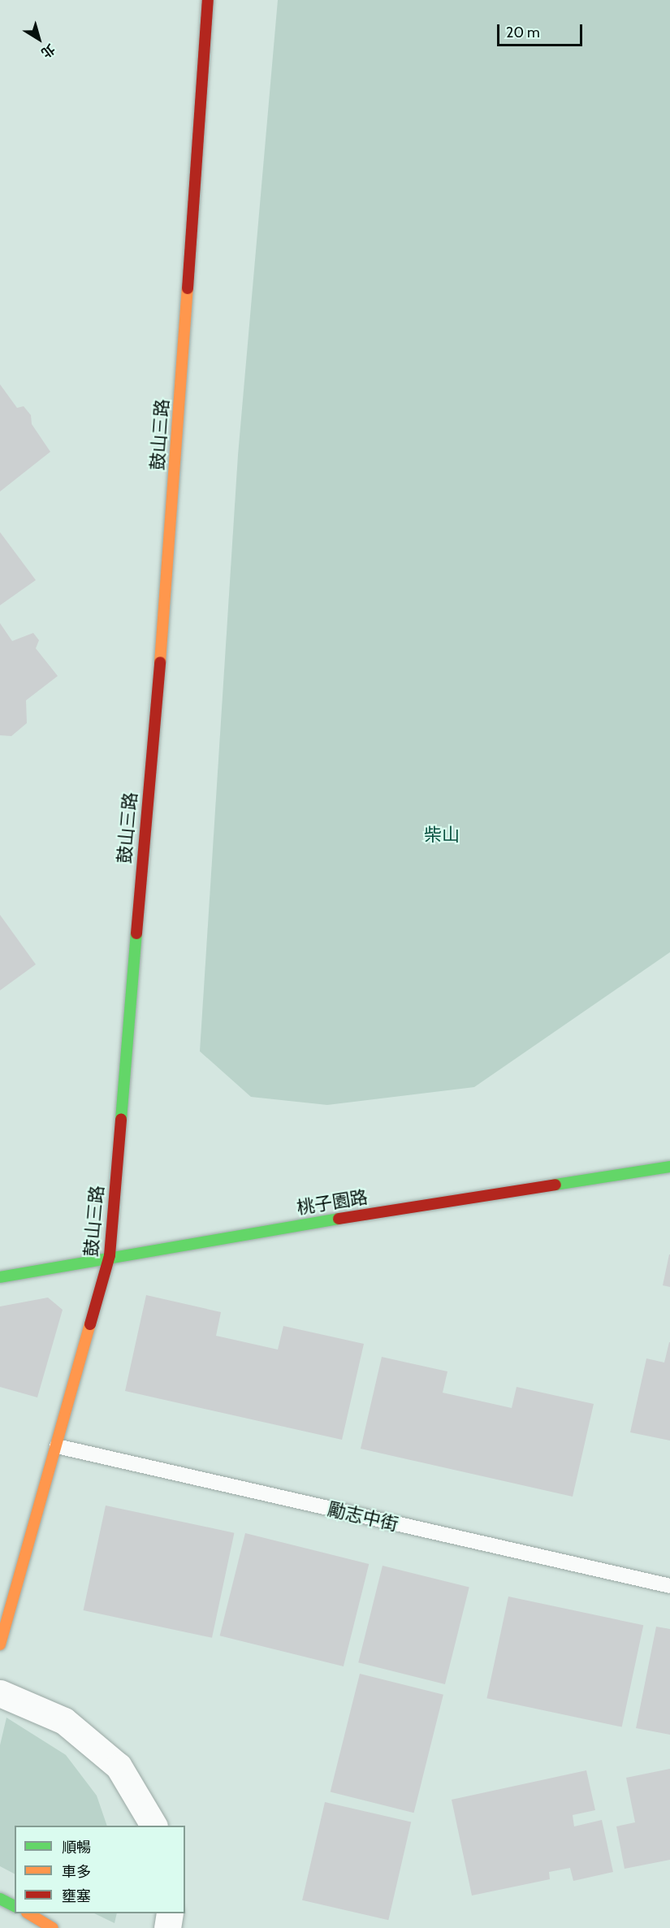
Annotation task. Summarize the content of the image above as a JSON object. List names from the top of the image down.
{
  "streets": {
    "street": ["鼓山三路", "桃子園路"],
    "lane": ["勵志中街"]
  },
  "crossings": [
    ["鼓山三路", "桃子園路"],
    ["鼓山三路", "勵志中街"]
  ],
  "parks": ["柴山"],
  "legend": ["順暢", "車多", "壅塞"],
  "scale_bar": "20 m",
  "north": "bottom right"
}
